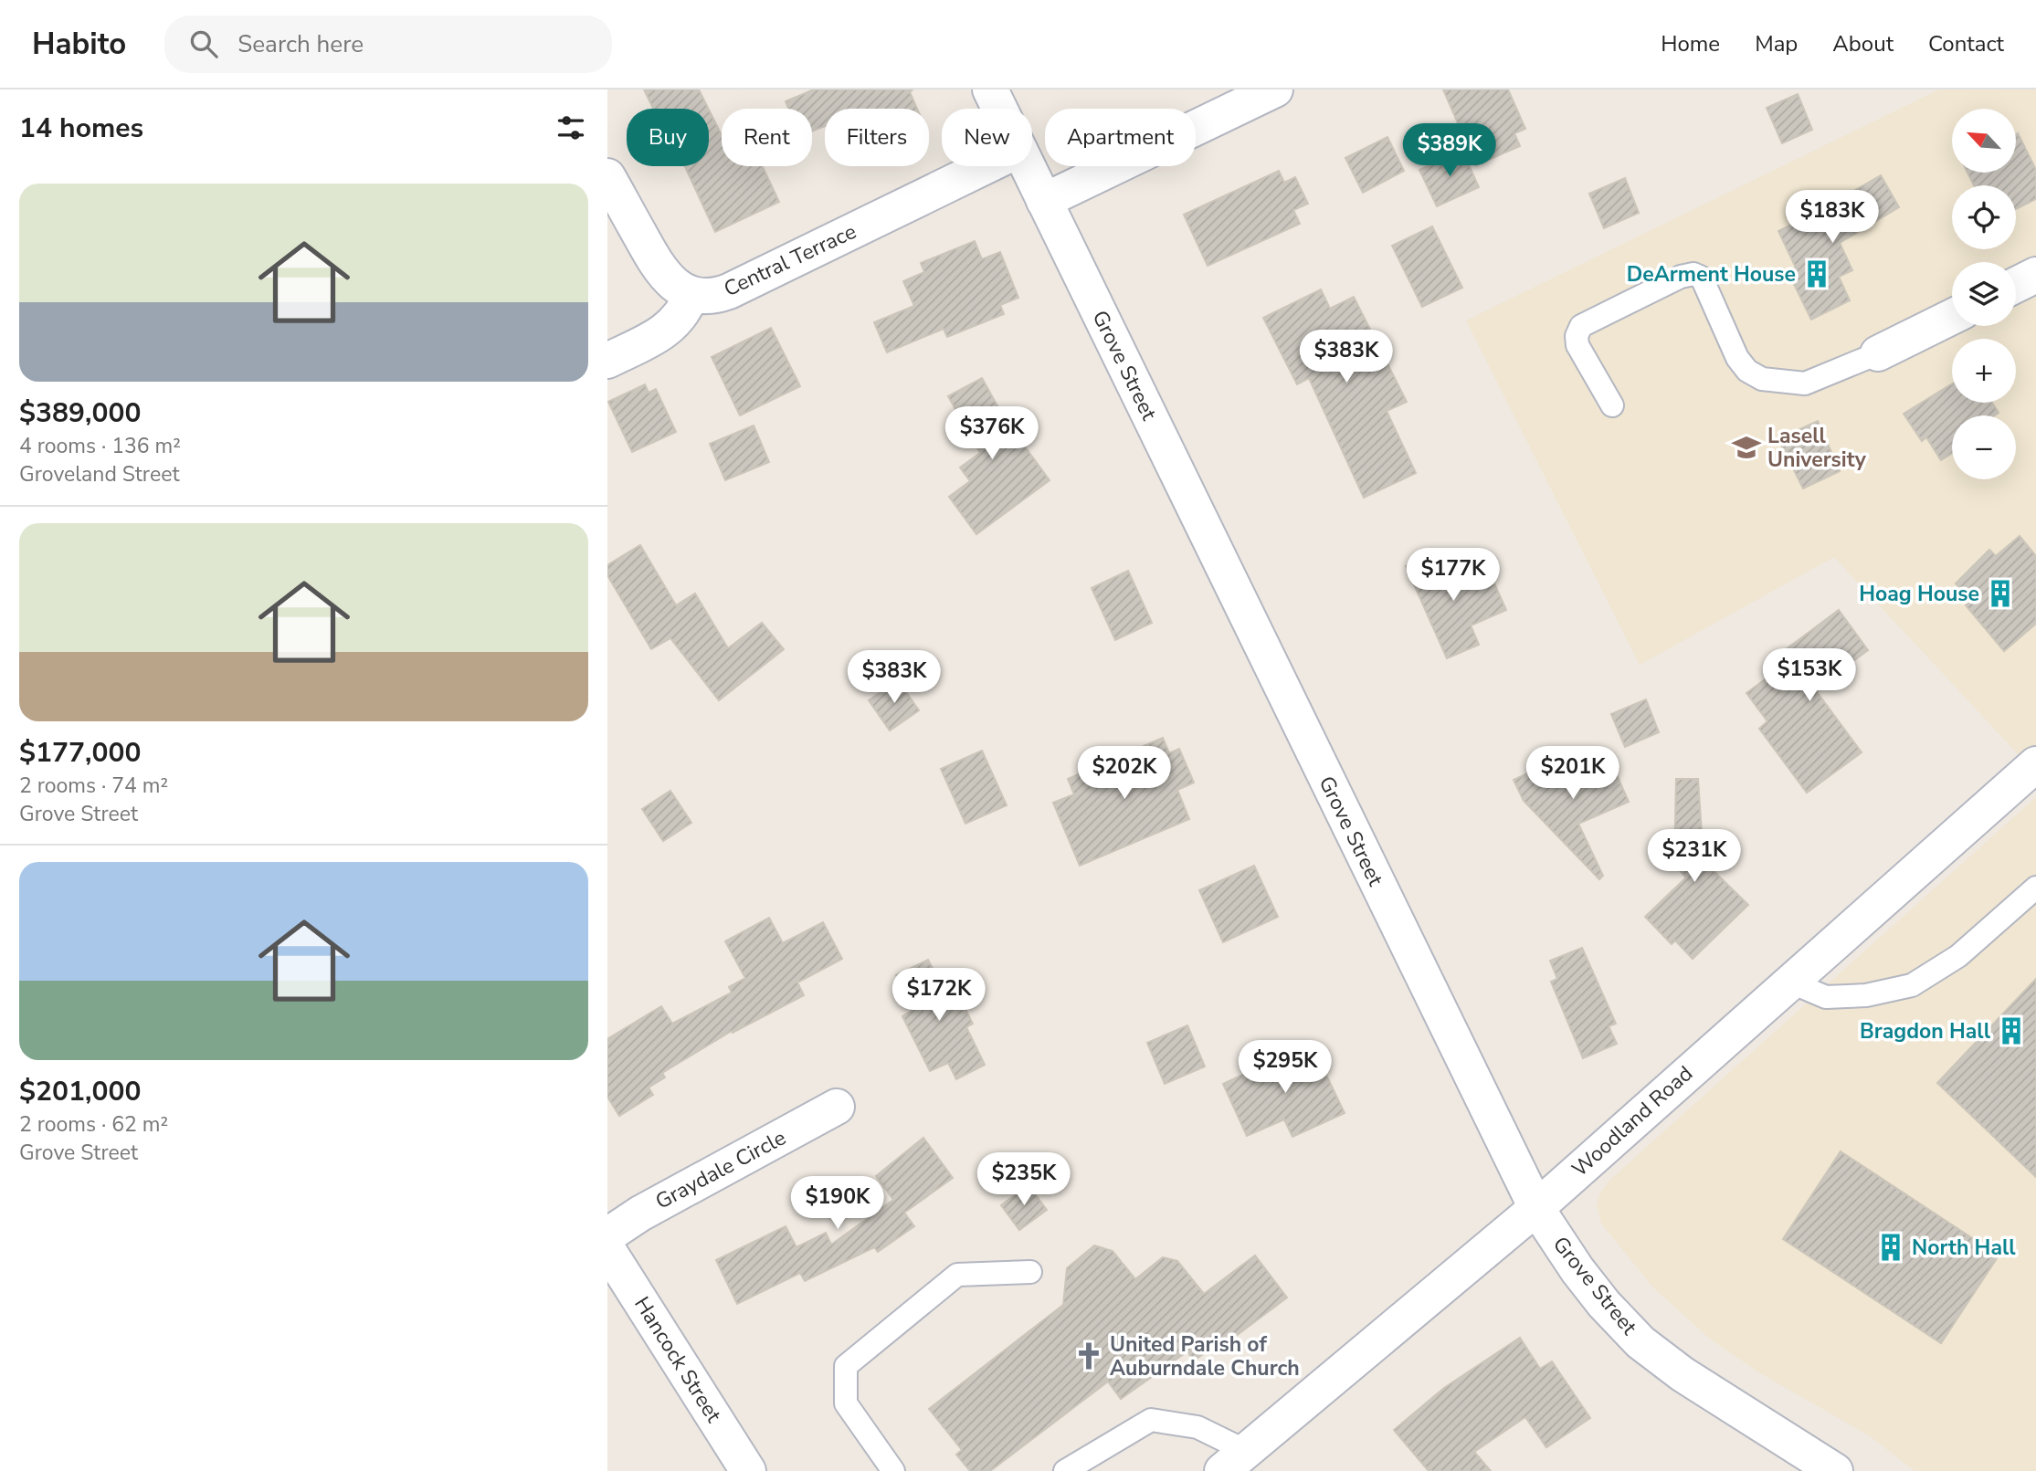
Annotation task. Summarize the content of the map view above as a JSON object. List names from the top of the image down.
{
  "streets": {
    "street": [
      "Central Terrace",
      "Grove Street",
      "Woodland Road",
      "Graydale Circle",
      "Hancock Street"
    ]
  },
  "crossings": [
    ["Grove Street", "Woodland Road"]
  ],
  "places": {
    "building": [
      "DeArment House",
      "Hoag House",
      "Bragdon Hall",
      "North Hall"
    ],
    "school or university": ["Lasell University"],
    "church": ["United Parish of Auburndale Church"]
  },
  "north": "top left",
  "page": {
    "header": "Habito",
    "search": "Search here",
    "nav": [
      "Home",
      "Map",
      "About",
      "Contact"
    ],
    "heading": "14 homes",
    "map_buttons": ["+", "−"],
    "chip": [
      "Buy",
      "Rent",
      "Filters",
      "New",
      "Apartment"
    ],
    "price": [
      "$389K",
      "$183K",
      "$383K",
      "$376K",
      "$177K",
      "$153K",
      "$383K",
      "$202K",
      "$201K",
      "$231K",
      "$172K",
      "$295K",
      "$235K",
      "$190K"
    ],
    "list": [
      {
        "name": "$389,000",
        "note": "4 rooms · 136 m² · Groveland Street"
      },
      {
        "name": "$177,000",
        "note": "2 rooms · 74 m² · Grove Street"
      },
      {
        "name": "$201,000",
        "note": "2 rooms · 62 m² · Grove Street"
      }
    ]
  }
}
